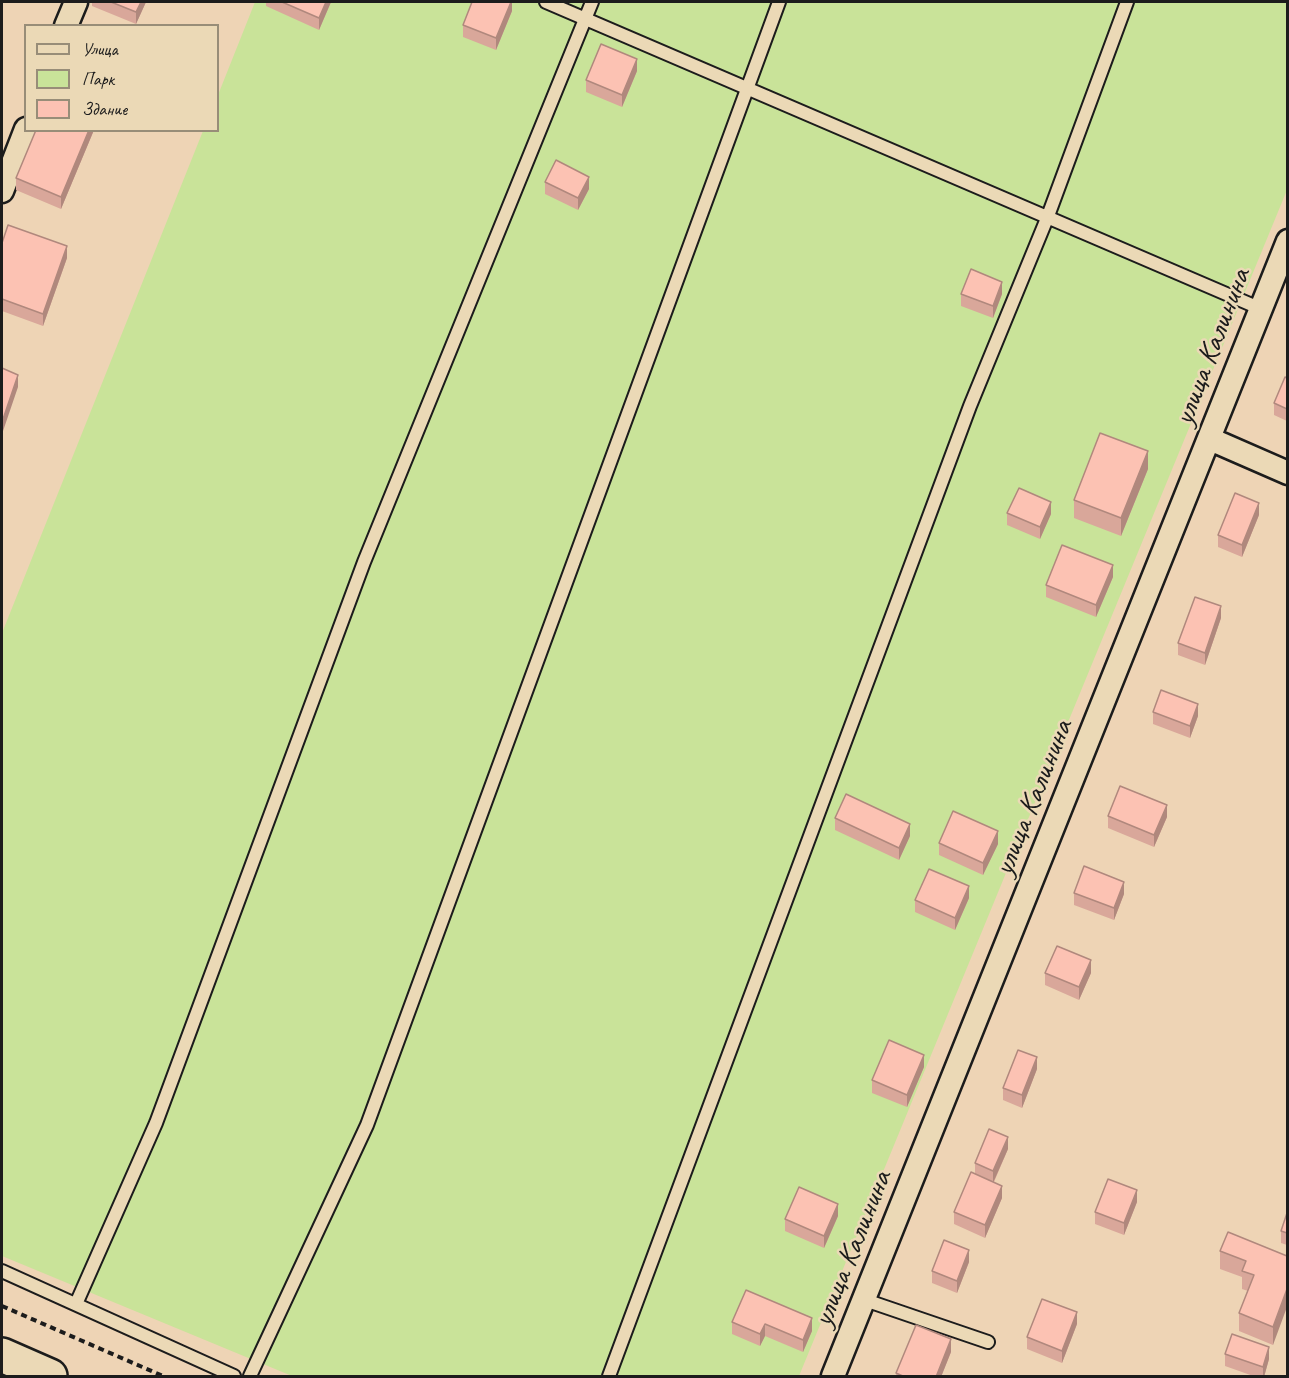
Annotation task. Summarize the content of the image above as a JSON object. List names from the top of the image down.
{
  "streets": {
    "street": ["улица Калинина"]
  },
  "legend": ["Улица", "Парк", "Здание"]
}
